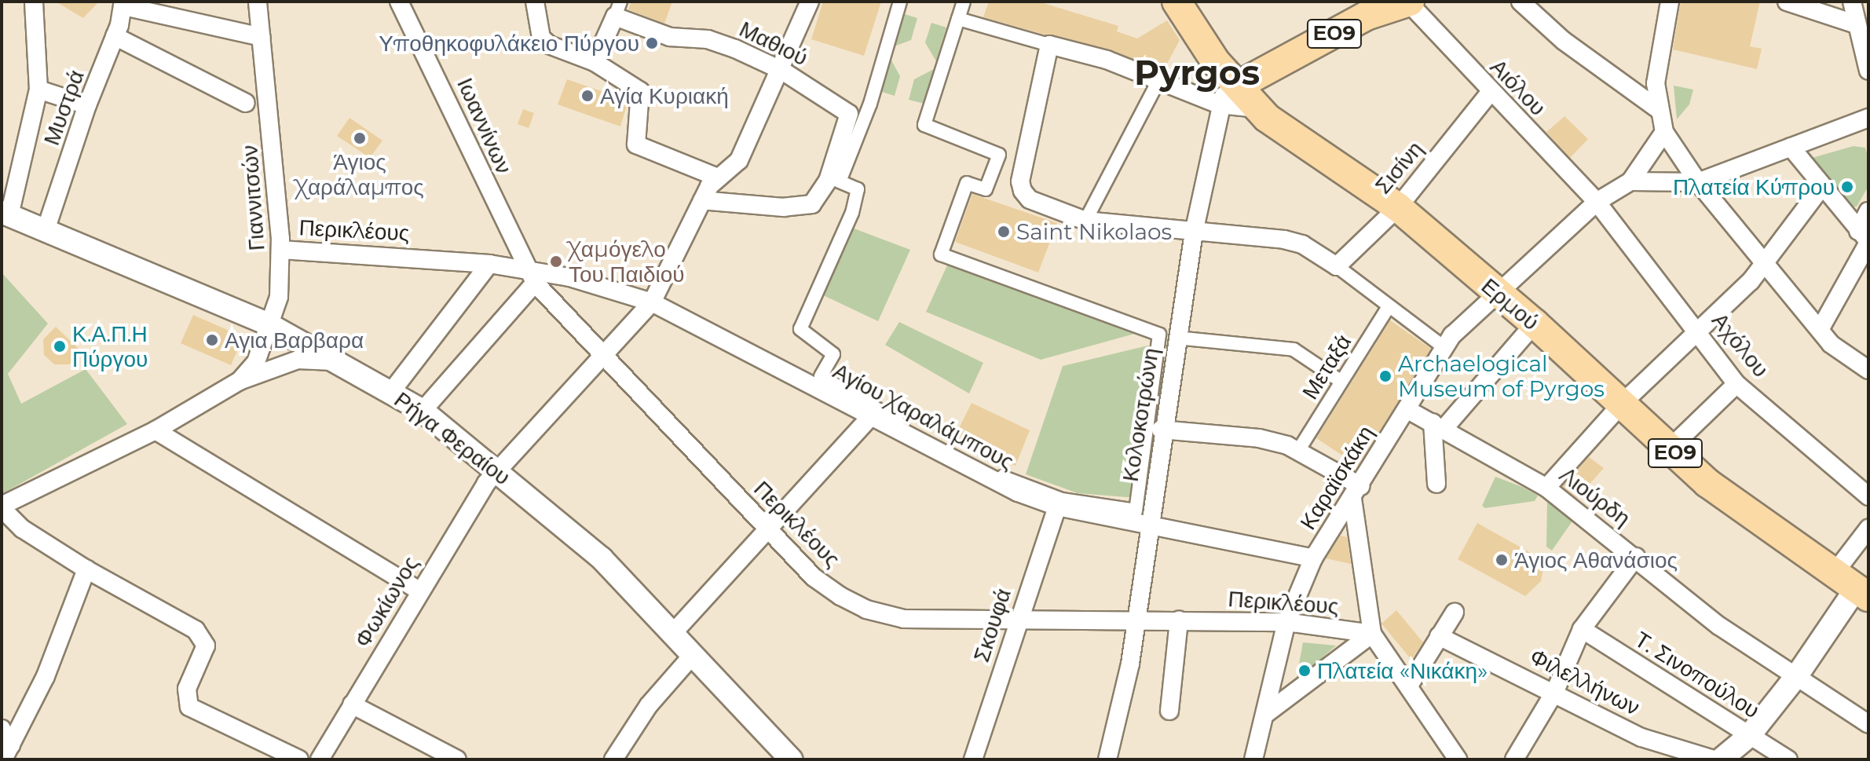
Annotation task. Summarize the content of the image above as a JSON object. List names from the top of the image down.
{
  "streets": {
    "main road": ["ΕΟ9", "Ερμού"],
    "street": [
      "Μαθιού",
      "Αιόλου",
      "Μυστρά",
      "Ιωαννίνων",
      "Σισίνη",
      "Γιαννιτσών",
      "Περικλέους",
      "Αχόλου",
      "Μεταξά",
      "Κολοκοτρώνη",
      "Αγίου Χαραλάμπους",
      "Ρήγα Φεραίου",
      "Καραϊσκάκη",
      "Λιούρδη",
      "Φωκίωνος",
      "Σκουφά",
      "Τ. Σινοπούλου",
      "Φιλελλήνων"
    ]
  },
  "crossings": [
    ["ΕΟ9", "Αιόλου"],
    ["ΕΟ9", "Ερμού"],
    ["ΕΟ9", "Κολοκοτρώνη"],
    ["Μαθιού", "Φωκίωνος"],
    ["Αιόλου", "Σισίνη"],
    ["Αιόλου", "Αχόλου"],
    ["Αιόλου", "Καραϊσκάκη"],
    ["Μυστρά", "Ρήγα Φεραίου"],
    ["Ιωαννίνων", "Περικλέους"],
    ["Ιωαννίνων", "Αγίου Χαραλάμπους"],
    ["Σισίνη", "Ερμού"],
    ["Γιαννιτσών", "Περικλέους"],
    ["Γιαννιτσών", "Ρήγα Φεραίου"],
    ["Περικλέους", "Κολοκοτρώνη"],
    ["Περικλέους", "Αγίου Χαραλάμπους"],
    ["Περικλέους", "Καραϊσκάκη"],
    ["Περικλέους", "Φωκίωνος"],
    ["Περικλέους", "Σκουφά"],
    ["Ερμού", "Κολοκοτρώνη"],
    ["Ερμού", "Καραϊσκάκη"],
    ["Αχόλου", "Καραϊσκάκη"],
    ["Κολοκοτρώνη", "Αγίου Χαραλάμπους"],
    ["Αγίου Χαραλάμπους", "Καραϊσκάκη"],
    ["Αγίου Χαραλάμπους", "Φωκίωνος"],
    ["Αγίου Χαραλάμπους", "Σκουφά"],
    ["Ρήγα Φεραίου", "Φωκίωνος"],
    ["Καραϊσκάκη", "Λιούρδη"]
  ],
  "districts": ["Pyrgos"],
  "places": [
    "Υποθηκοφυλάκειο Πύργου",
    "Αγία Κυριακή",
    "Άγιος Χαράλαμπος",
    "Πλατεία Κύπρου",
    "Saint Nikolaos",
    "Χαμόγελο Του Παιδιού",
    "Αγια Βαρβαρα",
    "Κ.Α.Π.Η Πύργου",
    "Archaelogical Museum of Pyrgos",
    "Άγιος Αθανάσιος",
    "Πλατεία «Νικάκη»"
  ]
}
